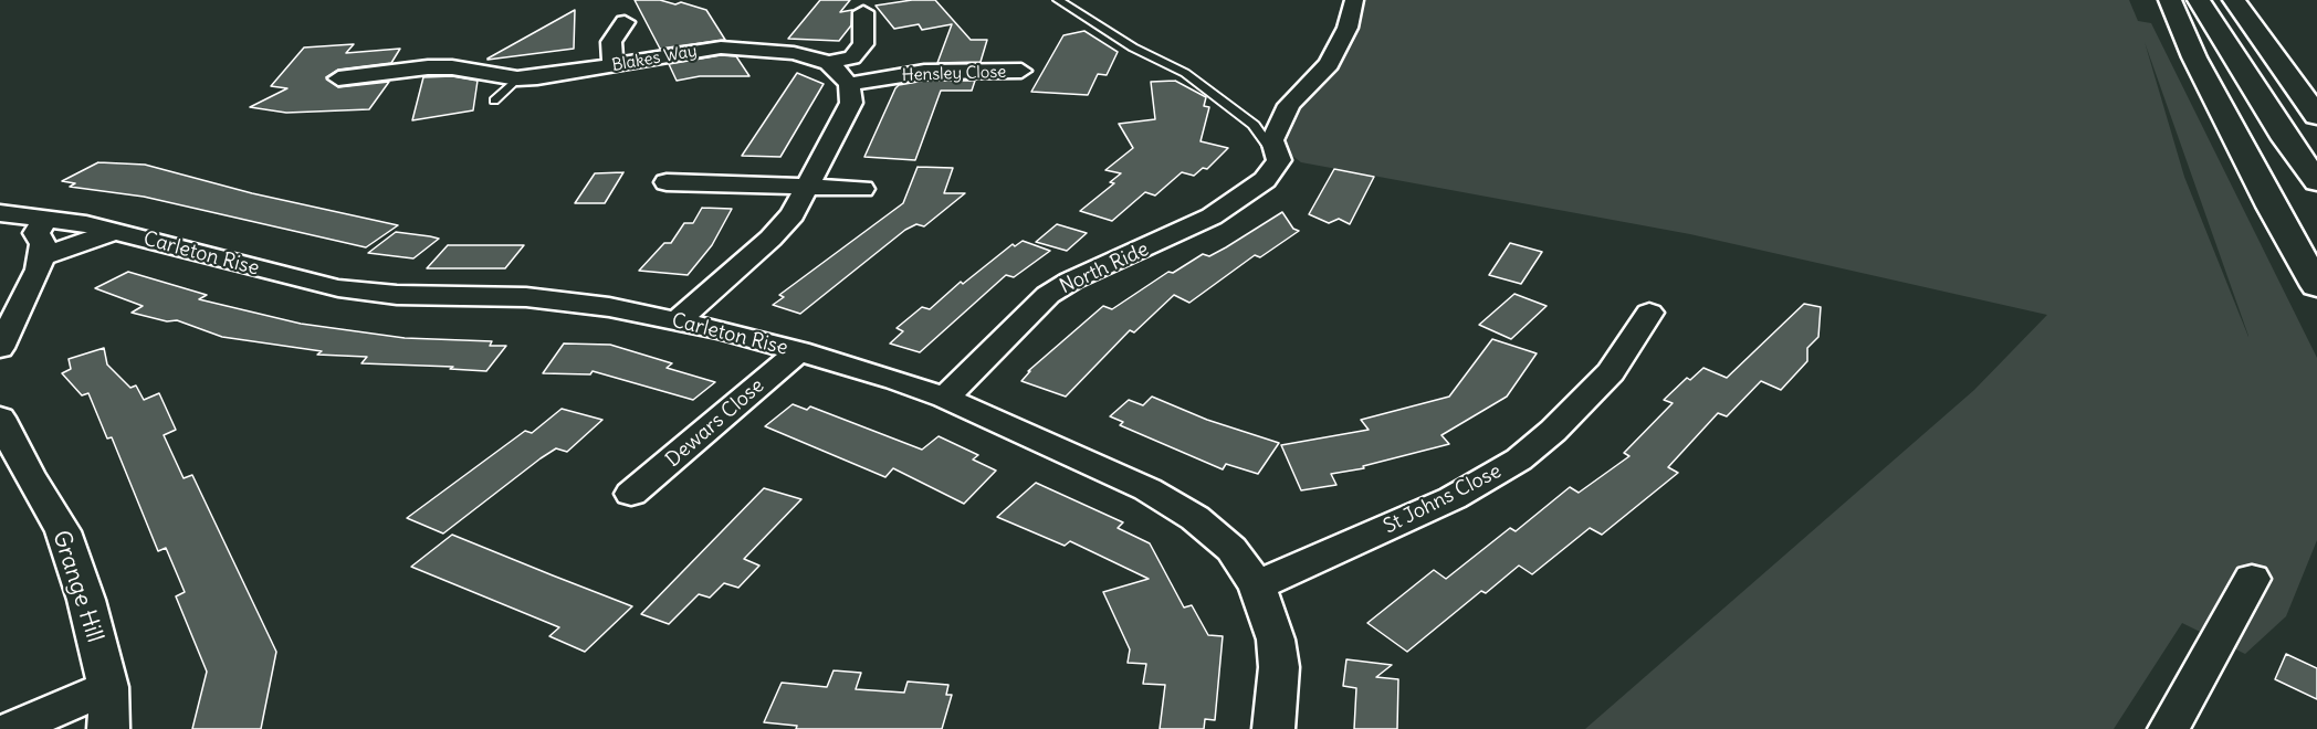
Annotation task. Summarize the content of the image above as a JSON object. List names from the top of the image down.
{
  "streets": {
    "street": [
      "Blakes Way",
      "Hensley Close",
      "Carleton Rise",
      "North Ride",
      "Dewars Close",
      "St Johns Close",
      "Grange Hill"
    ]
  },
  "crossings": [
    ["Carleton Rise", "North Ride"],
    ["Carleton Rise", "Dewars Close"],
    ["Carleton Rise", "St Johns Close"]
  ]
}
